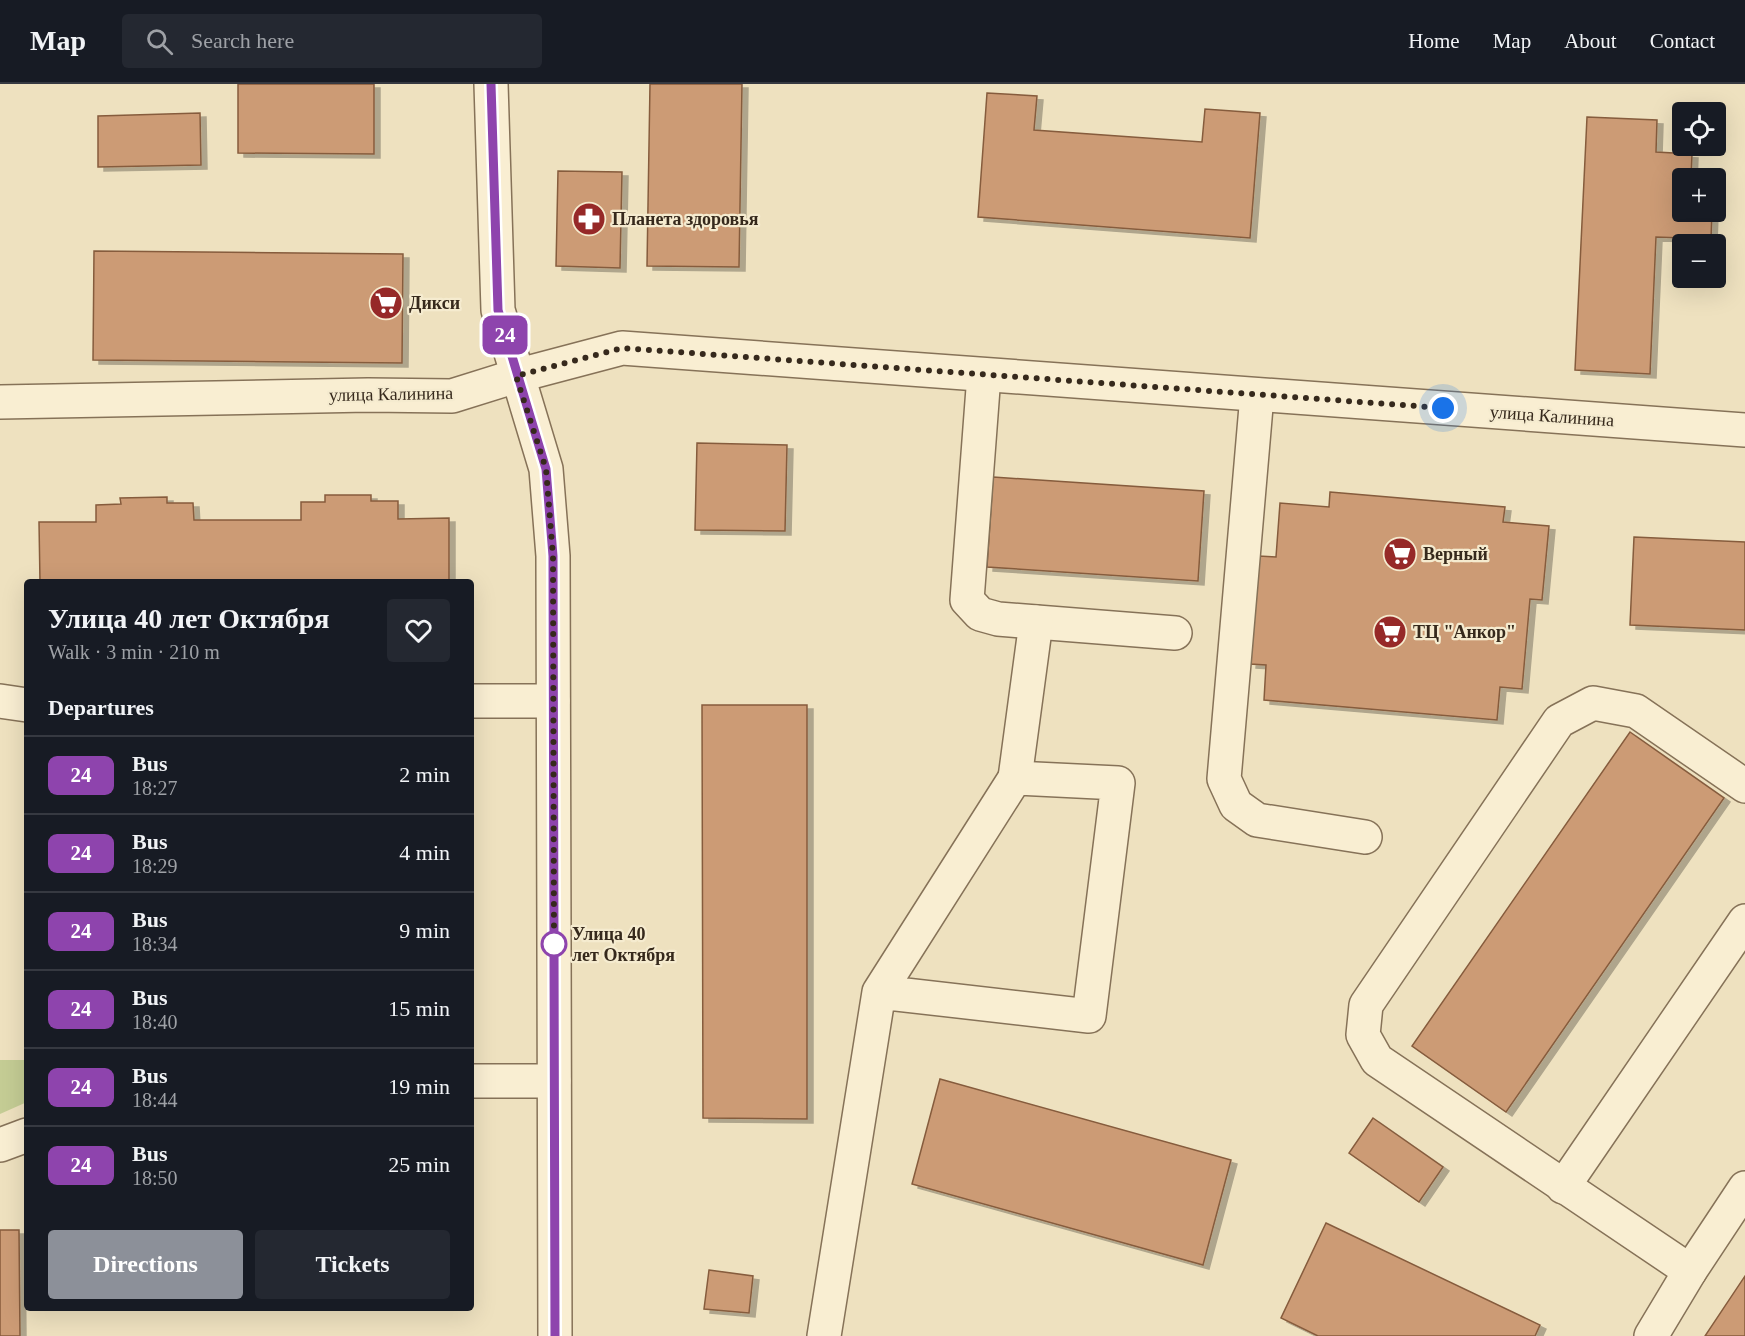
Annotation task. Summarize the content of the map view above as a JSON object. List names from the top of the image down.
{
  "streets": {
    "street": ["улица Калинина"]
  },
  "places": {
    "pharmacy": ["Планета здоровья"],
    "supermarket": ["Дикси", "Верный", "ТЦ \"Анкор\""],
    "other": ["Улица 40 лет Октября"]
  },
  "lines": ["bus line 24"],
  "page": {
    "header": "Map",
    "search": "Search here",
    "nav": [
      "Home",
      "Map",
      "About",
      "Contact"
    ],
    "on_map": "24",
    "map_buttons": ["+", "−"],
    "heading": [
      ["Улица 40 лет Октября", "Walk · 3 min · 210 m"],
      "Departures"
    ],
    "list": [
      {
        "mark": "24",
        "name": "Bus",
        "note": "18:27",
        "value": "2 min"
      },
      {
        "mark": "24",
        "name": "Bus",
        "note": "18:29",
        "value": "4 min"
      },
      {
        "mark": "24",
        "name": "Bus",
        "note": "18:34",
        "value": "9 min"
      },
      {
        "mark": "24",
        "name": "Bus",
        "note": "18:40",
        "value": "15 min"
      },
      {
        "mark": "24",
        "name": "Bus",
        "note": "18:44",
        "value": "19 min"
      },
      {
        "mark": "24",
        "name": "Bus",
        "note": "18:50",
        "value": "25 min"
      }
    ],
    "buttons": ["Directions", "Tickets"]
  }
}
